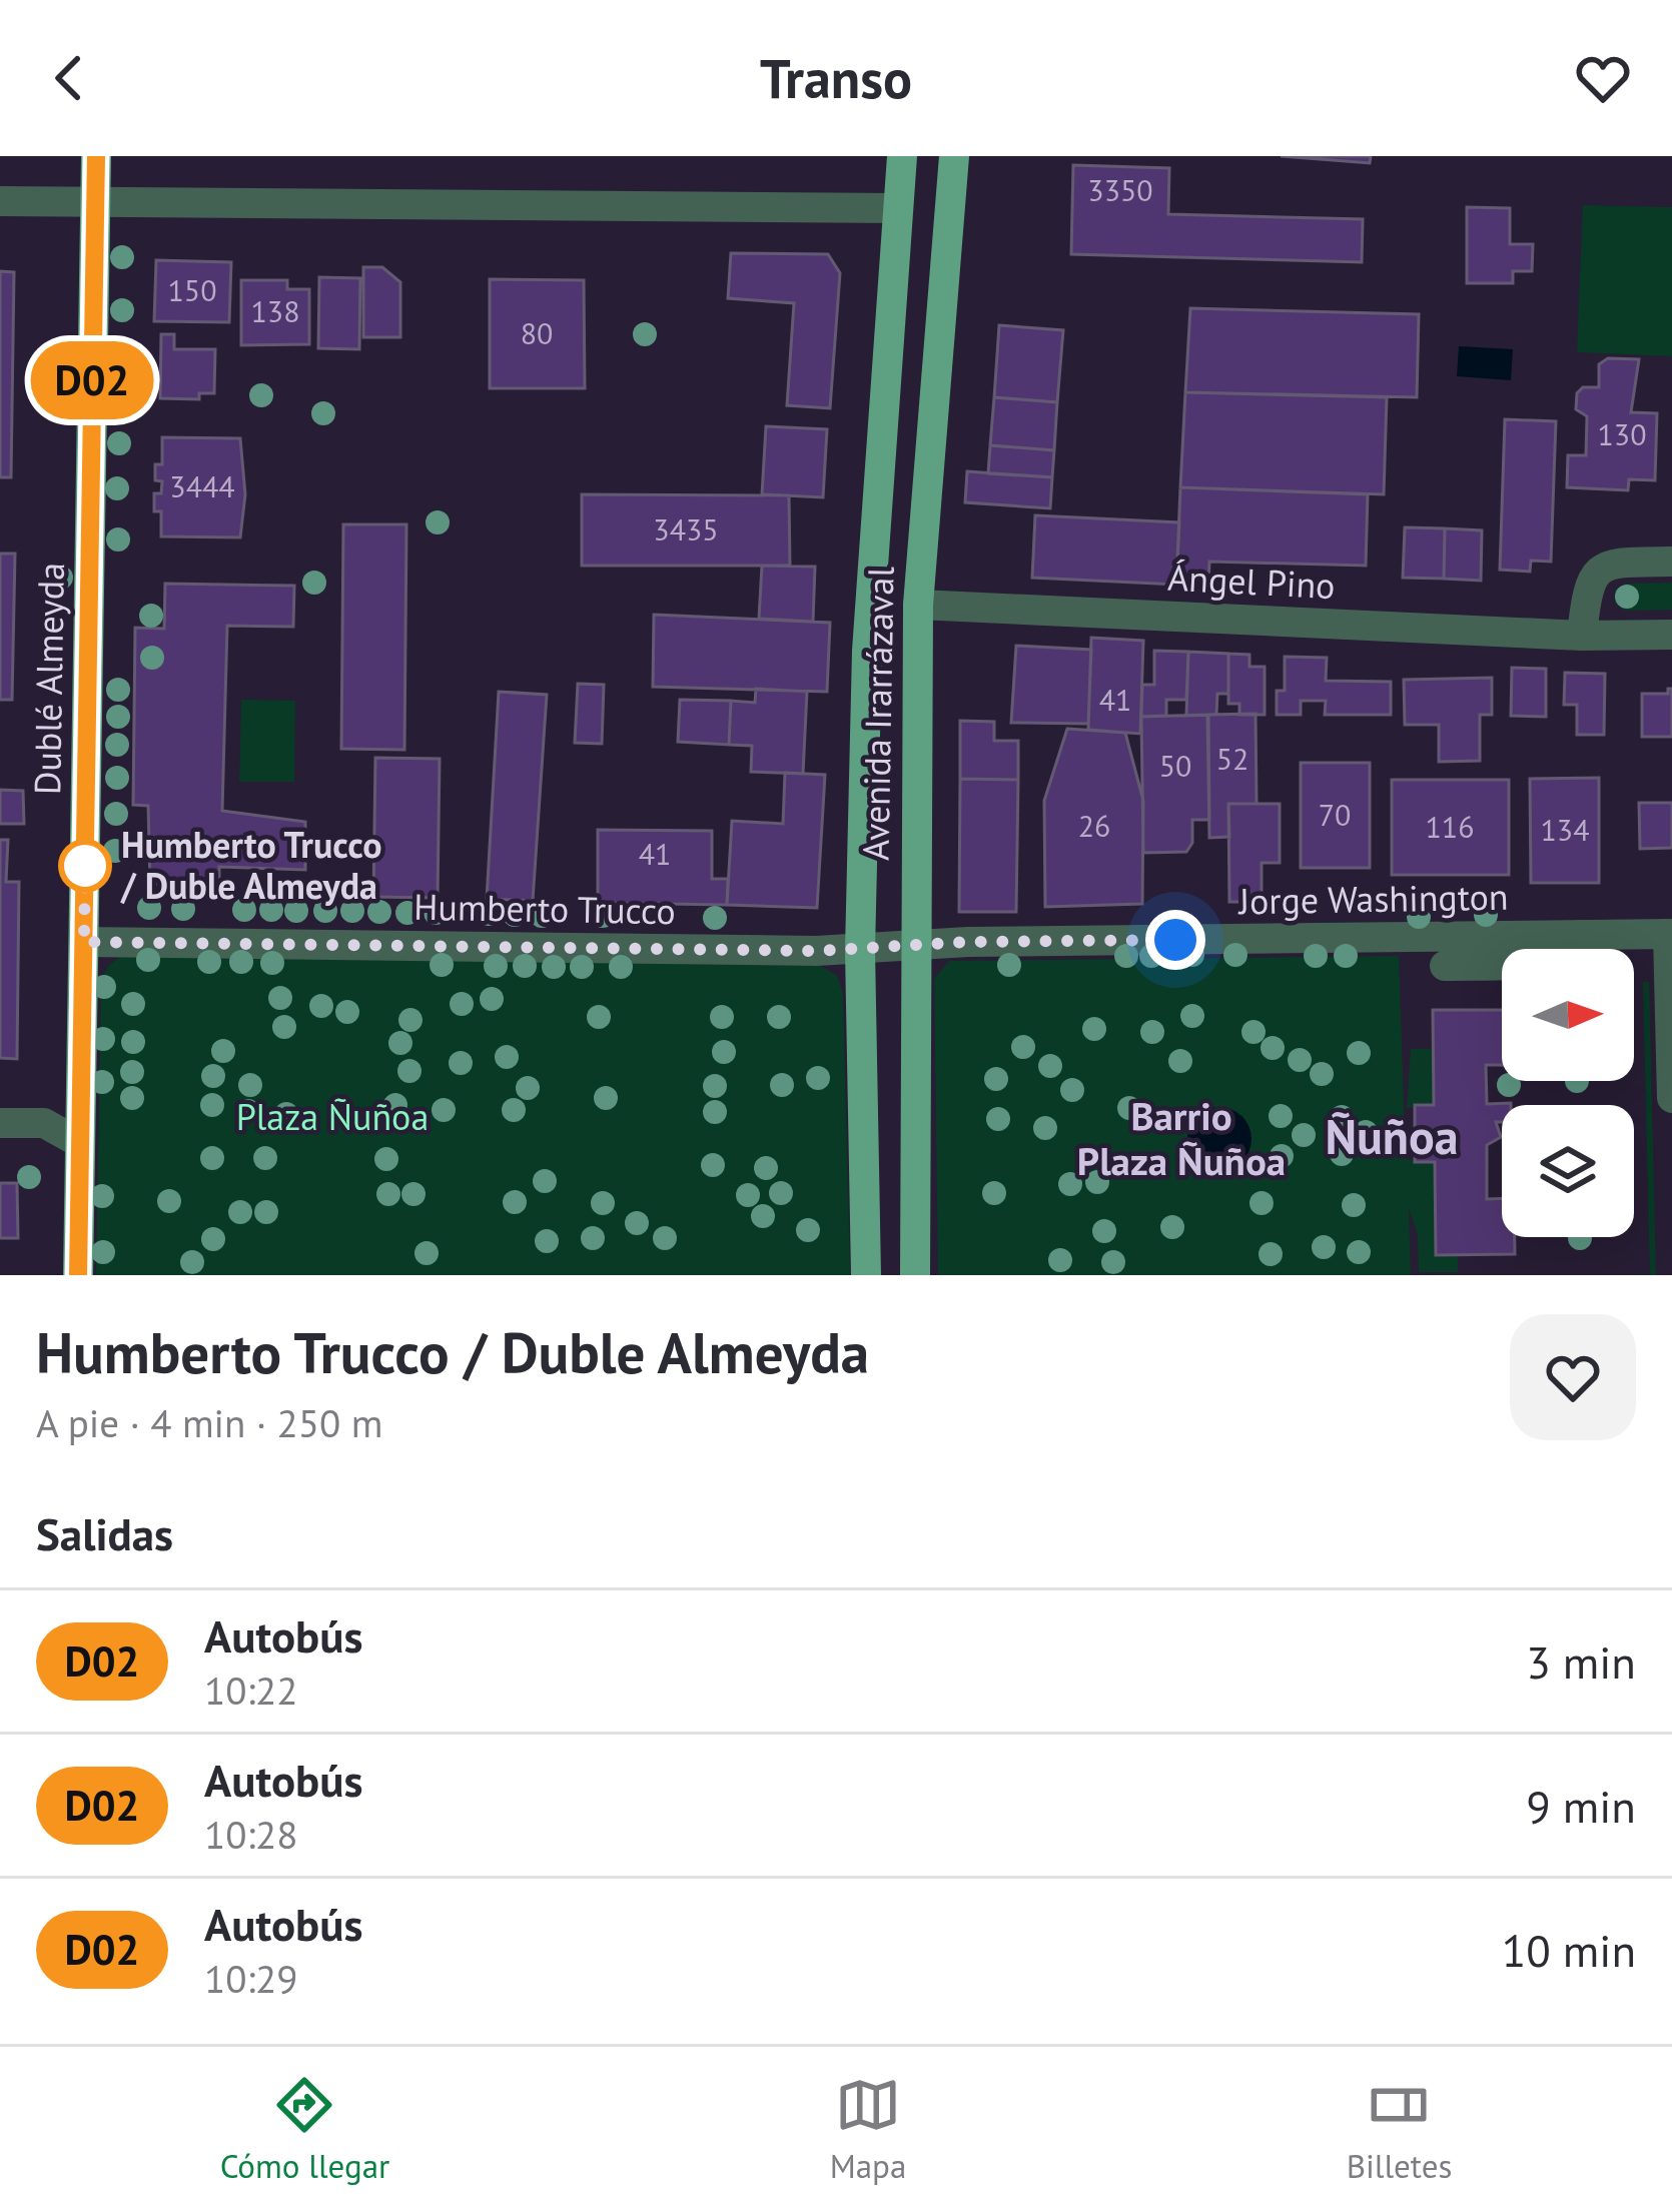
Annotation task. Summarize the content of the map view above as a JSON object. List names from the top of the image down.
{
  "streets": {
    "main road": ["Dublé Almeyda", "Avenida Irarrázaval"],
    "street": ["Ángel Pino", "Jorge Washington", "Humberto Trucco"]
  },
  "crossings": [
    ["Ángel Pino", "Avenida Irarrázaval"],
    ["Dublé Almeyda", "Humberto Trucco"],
    ["Avenida Irarrázaval", "Jorge Washington"],
    ["Avenida Irarrázaval", "Humberto Trucco"],
    ["Jorge Washington", "Humberto Trucco"]
  ],
  "districts": ["Barrio Plaza Ñuñoa", "Ñuñoa"],
  "parks": ["Plaza Ñuñoa"],
  "places": ["Humberto Trucco / Duble Almeyda"],
  "lines": ["bus line D02"],
  "house_numbers": [
    "3350",
    "150",
    "138",
    "80",
    "130",
    "3444",
    "3435",
    "41",
    "52",
    "50",
    "70",
    "26",
    "116",
    "134",
    "41"
  ],
  "north": "right",
  "page": {
    "header": "Transo",
    "on_map": "D02",
    "heading": [
      ["Humberto Trucco / Duble Almeyda", "A pie · 4 min · 250 m"],
      "Salidas"
    ],
    "list": [
      {
        "mark": "D02",
        "name": "Autobús",
        "note": "10:22",
        "value": "3 min"
      },
      {
        "mark": "D02",
        "name": "Autobús",
        "note": "10:28",
        "value": "9 min"
      },
      {
        "mark": "D02",
        "name": "Autobús",
        "note": "10:29",
        "value": "10 min"
      }
    ],
    "tabs": ["Cómo llegar", "Mapa", "Billetes"]
  }
}
